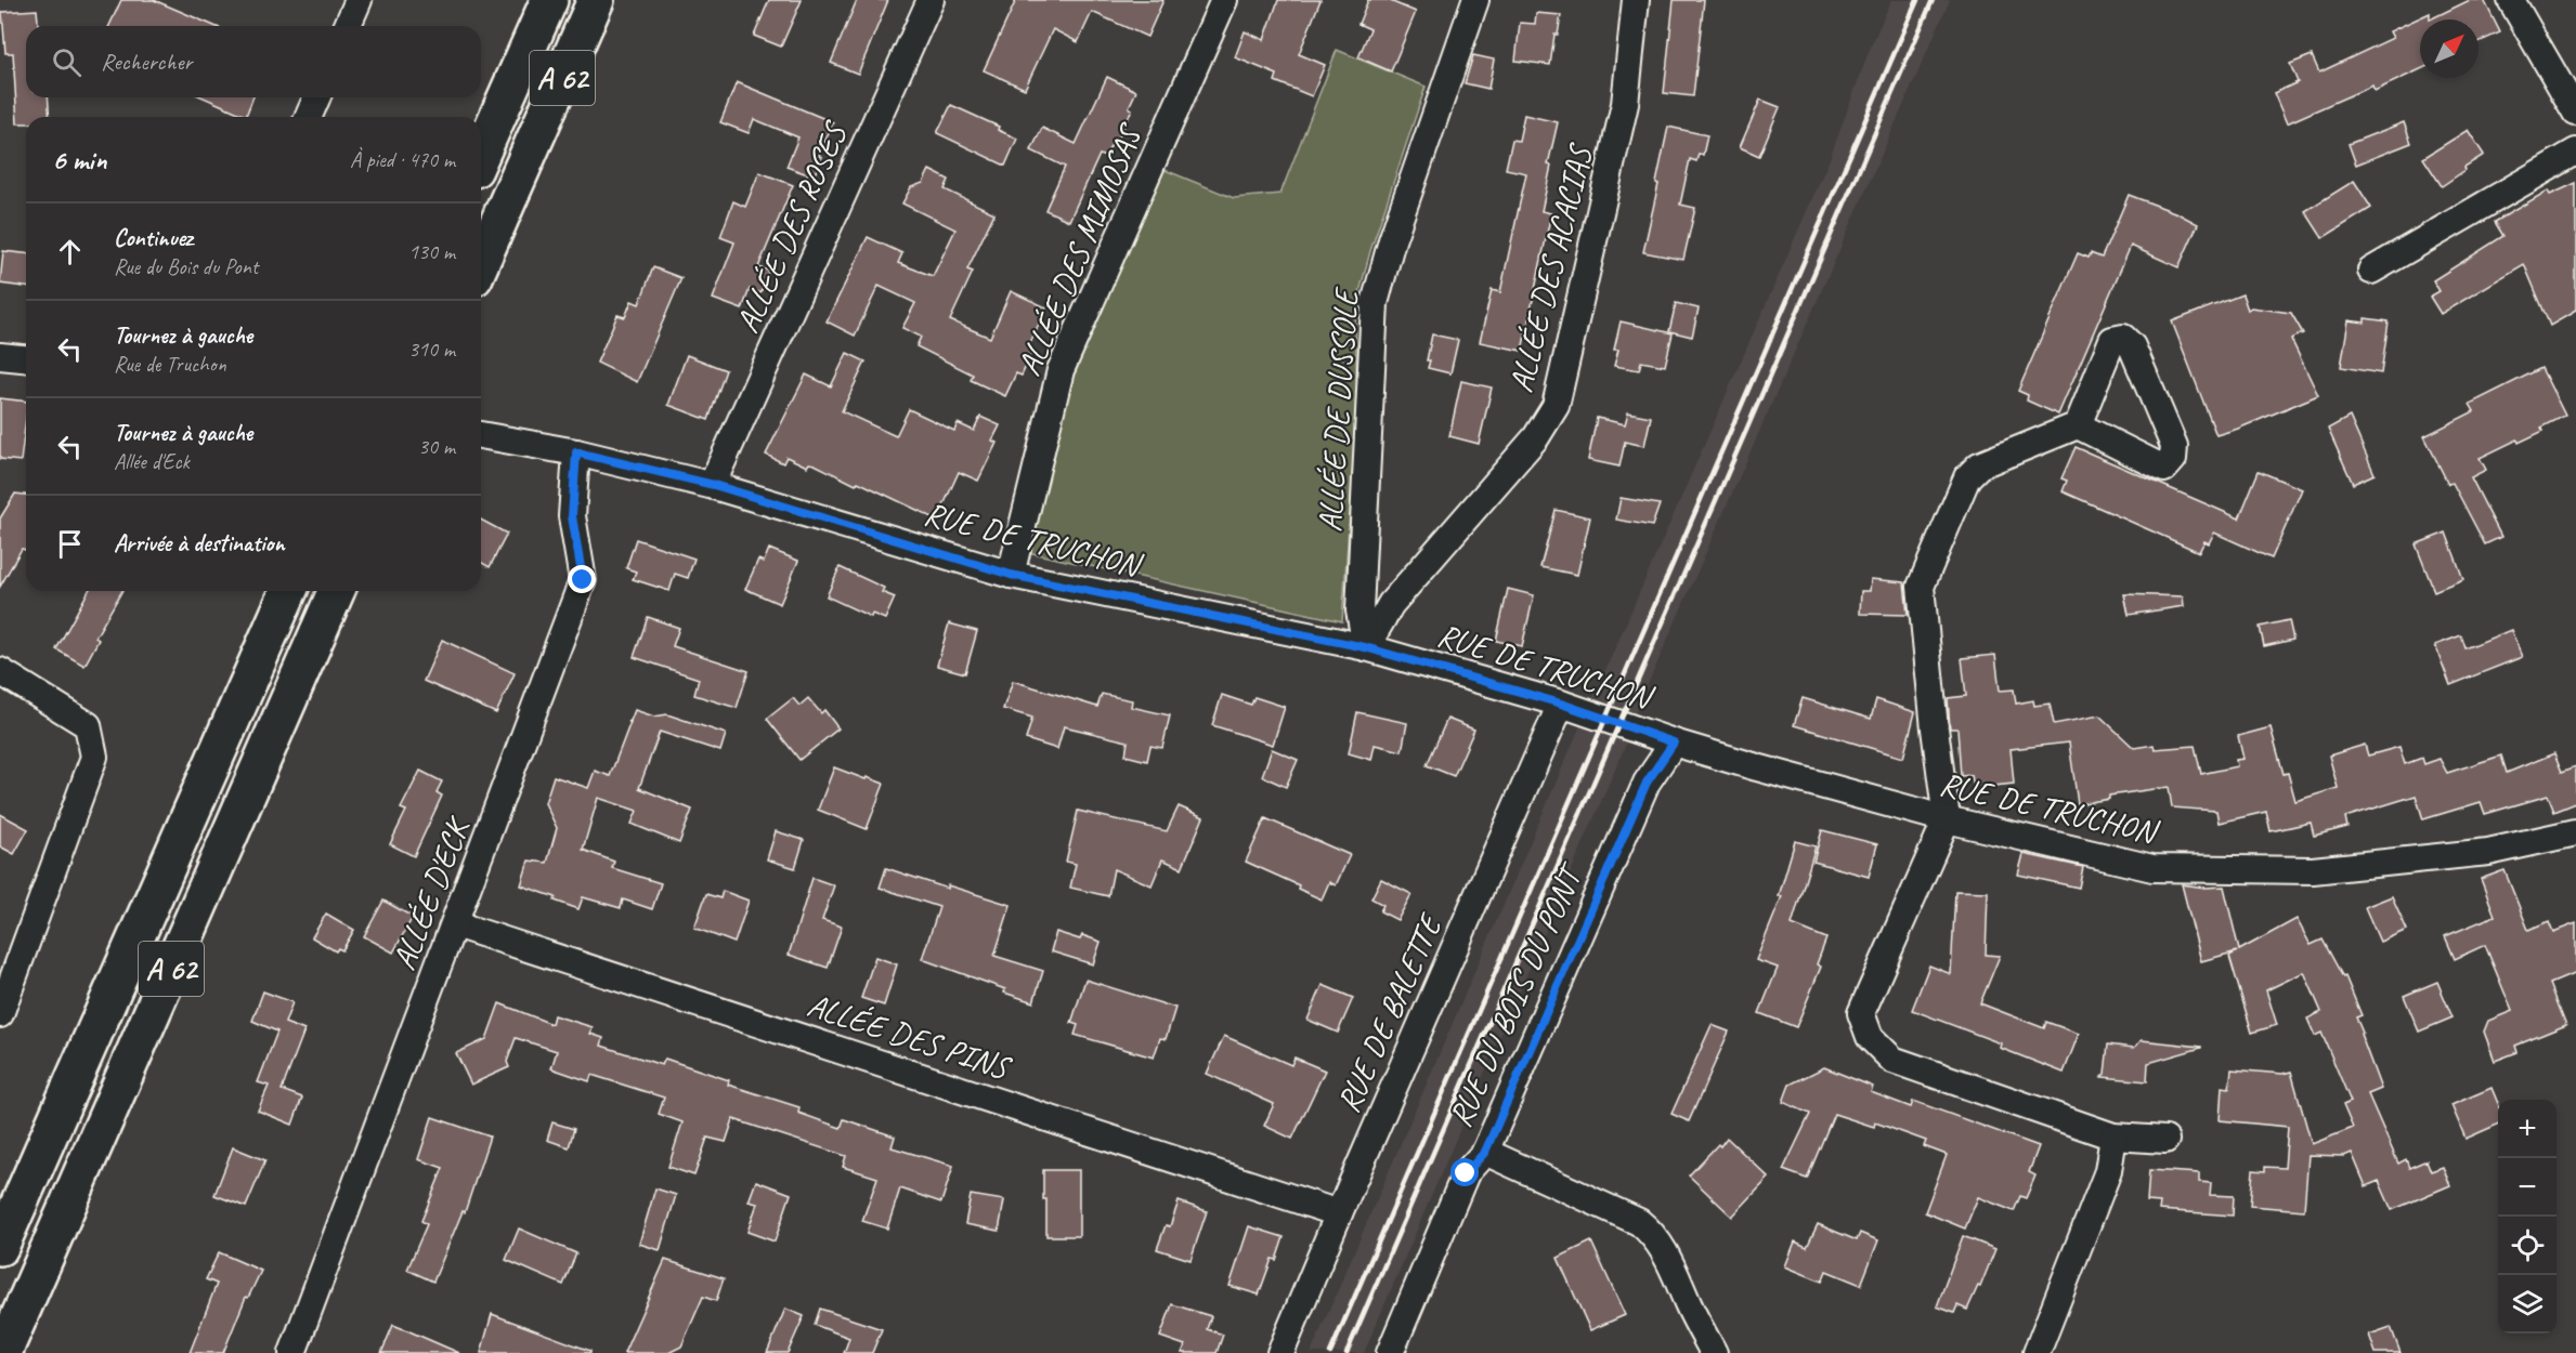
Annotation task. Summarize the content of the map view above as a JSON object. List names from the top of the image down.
{
  "streets": {
    "highway": ["A 62"],
    "street": [
      "ALLÉE DES ROSES",
      "ALLÉE DES MIMOSAS",
      "ALLÉE DES ACACIAS",
      "ALLÉE DE DUSSOLE",
      "RUE DE TRUCHON",
      "ALLÉE D'ECK",
      "RUE DU BOIS DU PONT",
      "RUE DE BALETTE",
      "ALLÉE DES PINS"
    ]
  },
  "crossings": [
    ["ALLÉE DES ROSES", "RUE DE TRUCHON"],
    ["ALLÉE DES MIMOSAS", "RUE DE TRUCHON"],
    ["ALLÉE DES ACACIAS", "ALLÉE DE DUSSOLE"],
    ["ALLÉE DES ACACIAS", "RUE DE TRUCHON"],
    ["ALLÉE DE DUSSOLE", "RUE DE TRUCHON"],
    ["RUE DE TRUCHON", "ALLÉE D'ECK"],
    ["RUE DE TRUCHON", "RUE DU BOIS DU PONT"],
    ["RUE DE TRUCHON", "RUE DE BALETTE"],
    ["ALLÉE D'ECK", "ALLÉE DES PINS"],
    ["RUE DE BALETTE", "ALLÉE DES PINS"]
  ],
  "north": "top right",
  "page": {
    "search": "Rechercher",
    "heading": ["6 min", "À pied · 470 m"],
    "list": [
      ["Continuez", "Rue du Bois du Pont", "130 m"],
      ["Tournez à gauche", "Rue de Truchon", "310 m"],
      ["Tournez à gauche", "Allée d'Eck", "30 m"],
      "Arrivée à destination"
    ],
    "map_buttons": ["+", "−"]
  }
}
